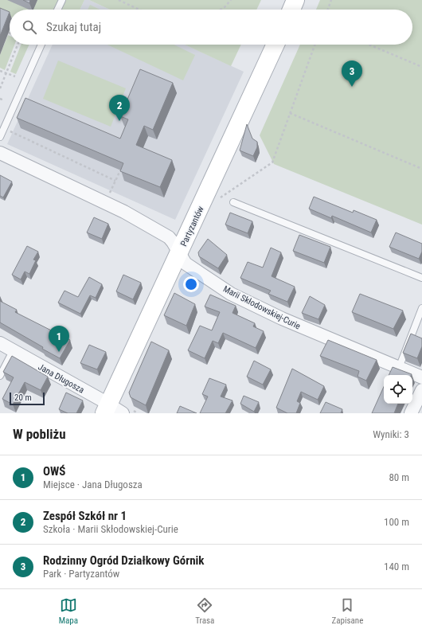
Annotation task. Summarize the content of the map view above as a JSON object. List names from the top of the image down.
{
  "streets": {
    "street": ["Partyzantów", "Marii Skłodowskiej-Curie", "Jana Długosza"]
  },
  "crossings": [
    ["Partyzantów", "Marii Skłodowskiej-Curie"],
    ["Partyzantów", "Jana Długosza"]
  ],
  "scale_bar": "20 m",
  "page": {
    "search": "Szukaj tutaj",
    "pins": ["3", "2", "1"],
    "scale": "20 m",
    "heading": ["W pobliżu", "Wyniki: 3"],
    "list": [
      {
        "mark": "1",
        "name": "OWŚ",
        "note": "Miejsce · Jana Długosza",
        "value": "80 m"
      },
      {
        "mark": "2",
        "name": "Zespół Szkół nr 1",
        "note": "Szkoła · Marii Skłodowskiej-Curie",
        "value": "100 m"
      },
      {
        "mark": "3",
        "name": "Rodzinny Ogród Działkowy Górnik",
        "note": "Park · Partyzantów",
        "value": "140 m"
      }
    ],
    "nav": ["Mapa", "Trasa", "Zapisane"]
  }
}
